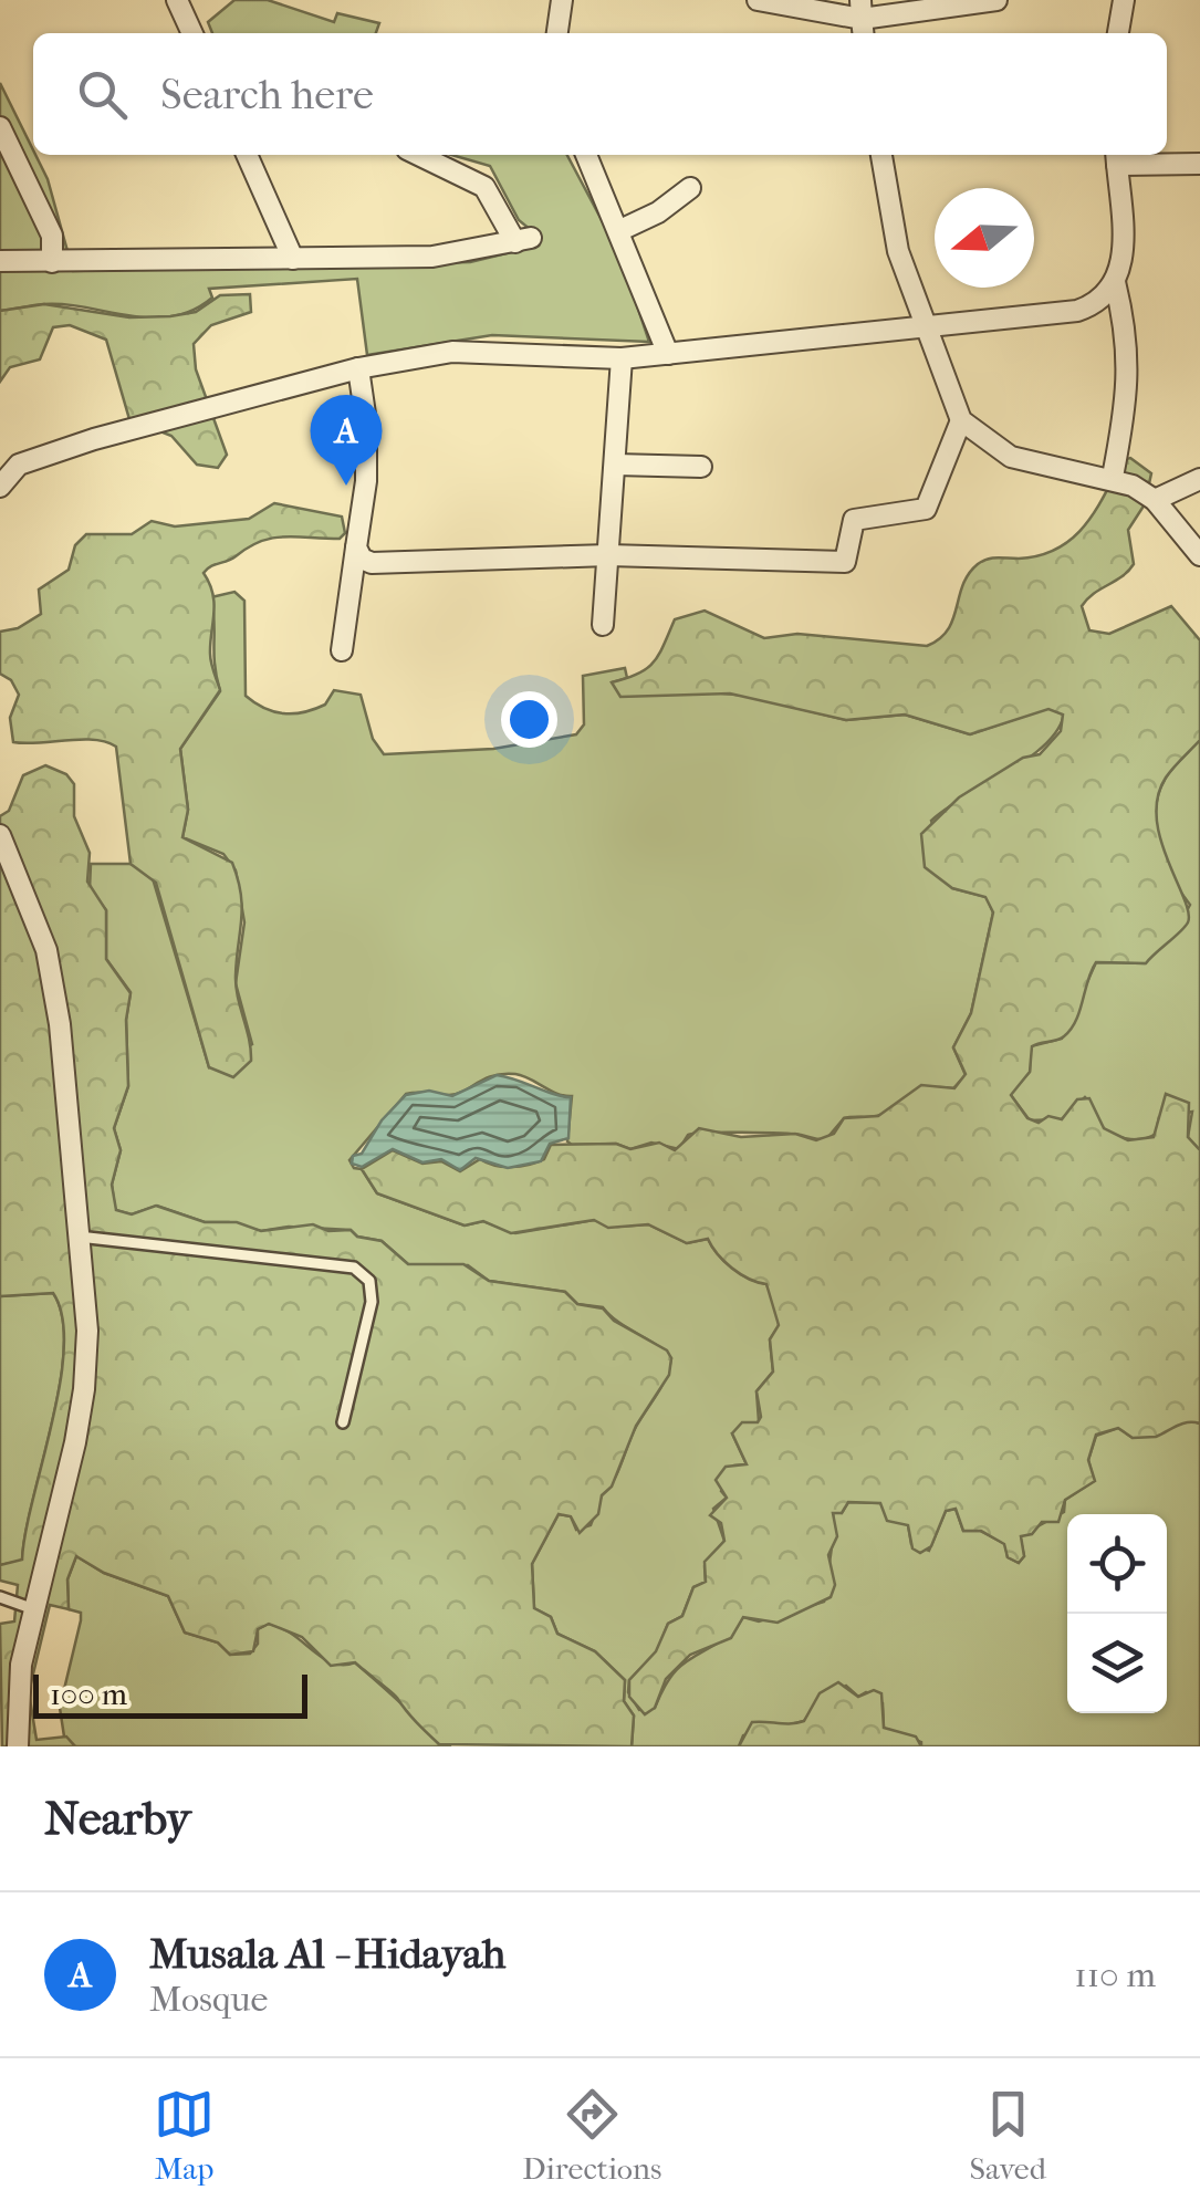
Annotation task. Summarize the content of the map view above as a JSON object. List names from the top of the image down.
{
  "scale_bar": "100 m",
  "north": "left",
  "page": {
    "search": "Search here",
    "pins": "A",
    "scale": "100 m",
    "heading": "Nearby",
    "list": [
      {
        "mark": "A",
        "name": "Musala Al - Hidayah",
        "note": "Mosque",
        "value": "110 m"
      }
    ],
    "nav": ["Map", "Directions", "Saved"]
  }
}
